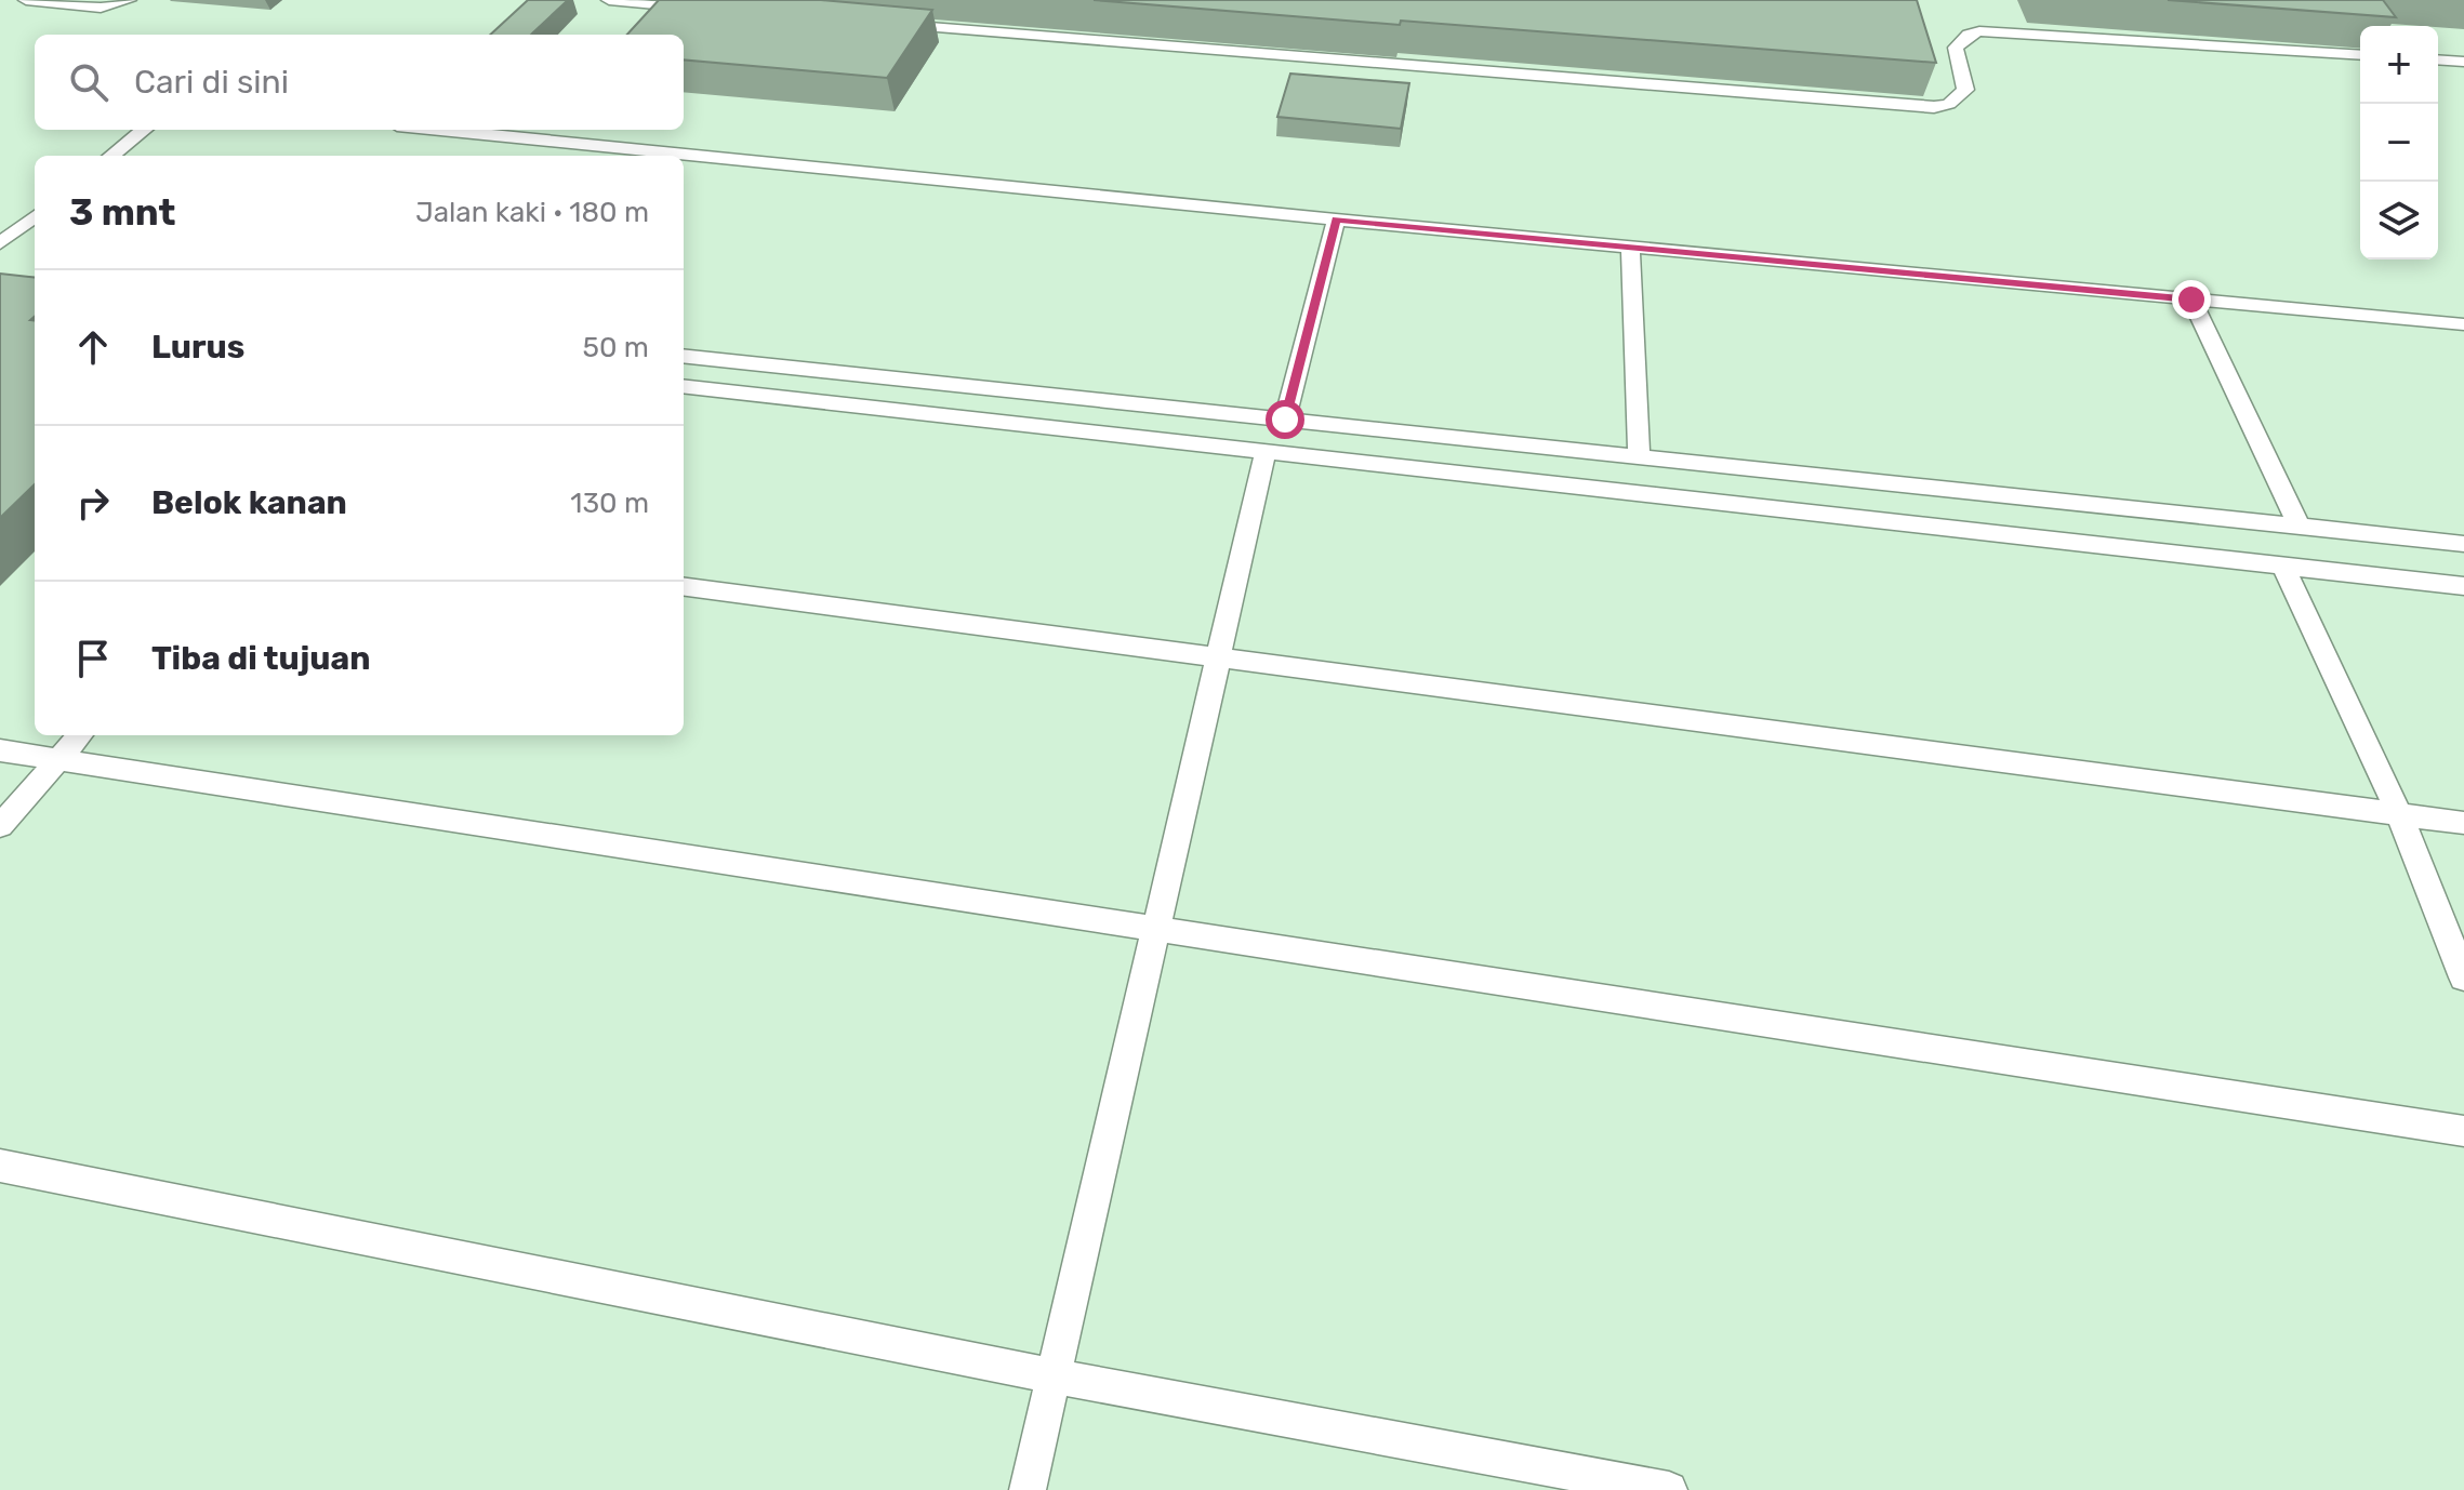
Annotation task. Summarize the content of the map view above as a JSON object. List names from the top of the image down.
{
  "page": {
    "map_buttons": ["+", "−"],
    "search": "Cari di sini",
    "heading": ["3 mnt", "Jalan kaki · 180 m"],
    "list": [
      ["Lurus", "50 m"],
      ["Belok kanan", "130 m"],
      "Tiba di tujuan"
    ]
  }
}
